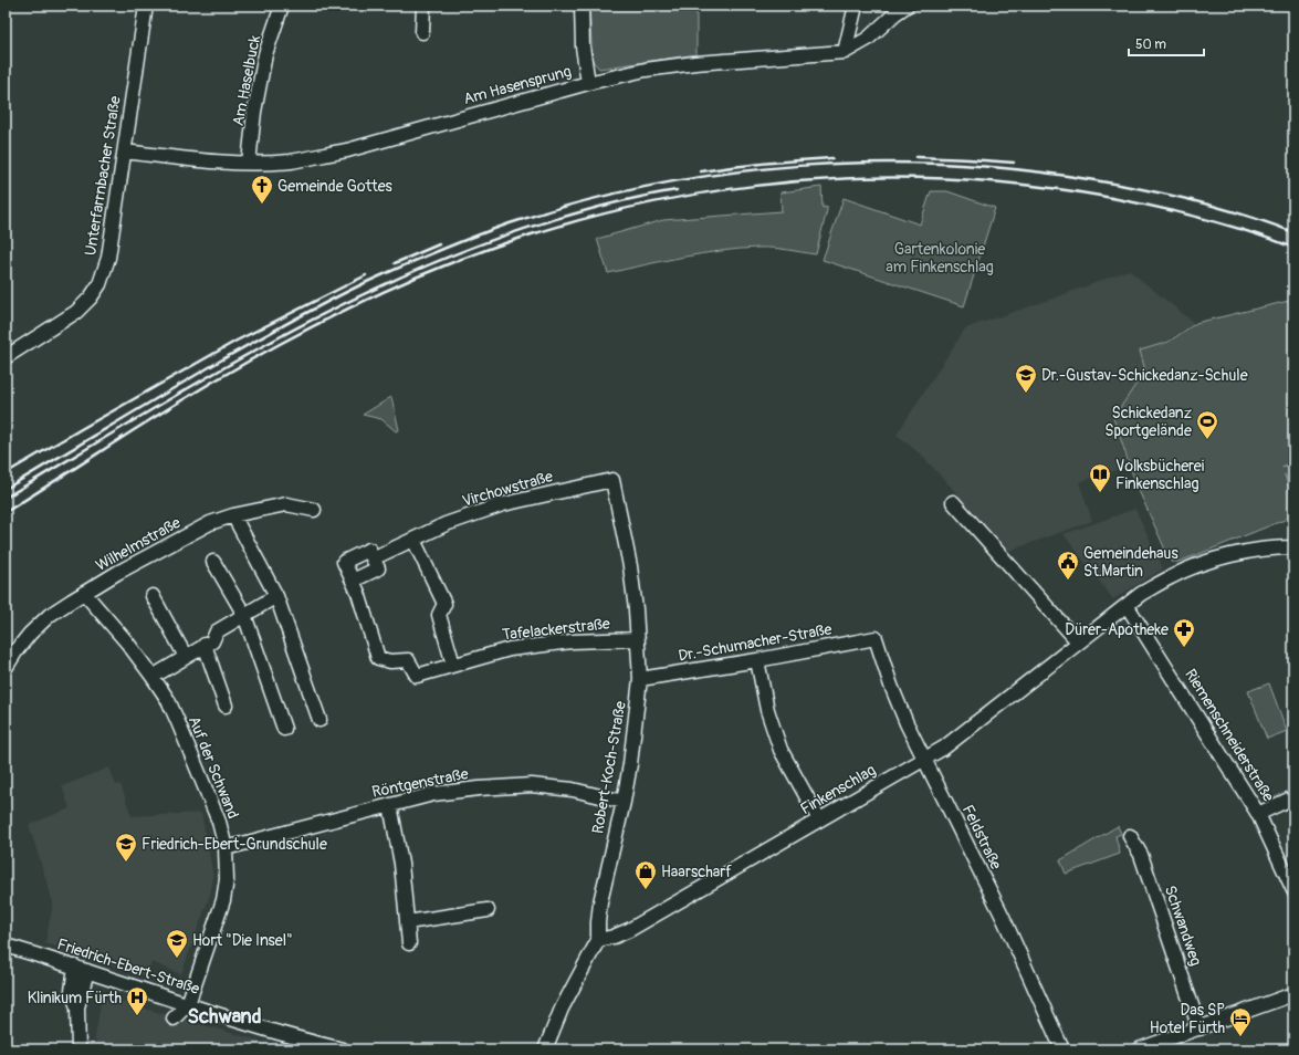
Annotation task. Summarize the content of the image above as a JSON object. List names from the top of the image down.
{
  "streets": {
    "street": [
      "Am Haselbuck",
      "Am Hasensprung",
      "Unterfarrnbacher Straße",
      "Virchowstraße",
      "Wilhelmstraße",
      "Tafelackerstraße",
      "Dr.-Schumacher-Straße",
      "Riemenschneiderstraße",
      "Auf der Schwand",
      "Robert-Koch-Straße",
      "Röntgenstraße",
      "Finkenschlag",
      "Feldstraße",
      "Schwandweg",
      "Friedrich-Ebert-Straße"
    ]
  },
  "crossings": [
    ["Am Haselbuck", "Am Hasensprung"],
    ["Am Hasensprung", "Unterfarrnbacher Straße"],
    ["Virchowstraße", "Robert-Koch-Straße"],
    ["Wilhelmstraße", "Auf der Schwand"],
    ["Tafelackerstraße", "Robert-Koch-Straße"],
    ["Dr.-Schumacher-Straße", "Robert-Koch-Straße"],
    ["Dr.-Schumacher-Straße", "Feldstraße"],
    ["Riemenschneiderstraße", "Finkenschlag"],
    ["Auf der Schwand", "Röntgenstraße"],
    ["Auf der Schwand", "Friedrich-Ebert-Straße"],
    ["Robert-Koch-Straße", "Röntgenstraße"],
    ["Robert-Koch-Straße", "Finkenschlag"],
    ["Finkenschlag", "Feldstraße"]
  ],
  "districts": ["Schwand"],
  "parks": ["Gartenkolonie am Finkenschlag"],
  "places": {
    "church": ["Gemeinde Gottes"],
    "school or university": ["Dr.-Gustav-Schickedanz-Schule", "Friedrich-Ebert-Grundschule", "Hort \"Die Insel\""],
    "sports": ["Schickedanz Sportgelände"],
    "library": ["Volksbücherei Finkenschlag"],
    "public building": ["Gemeindehaus St.Martin"],
    "pharmacy": ["Dürer-Apotheke"],
    "shop": ["Haarscharf"],
    "hospital": ["Klinikum Fürth"],
    "hotel": ["Das SP Hotel Fürth"]
  },
  "scale_bar": "50 m"
}
